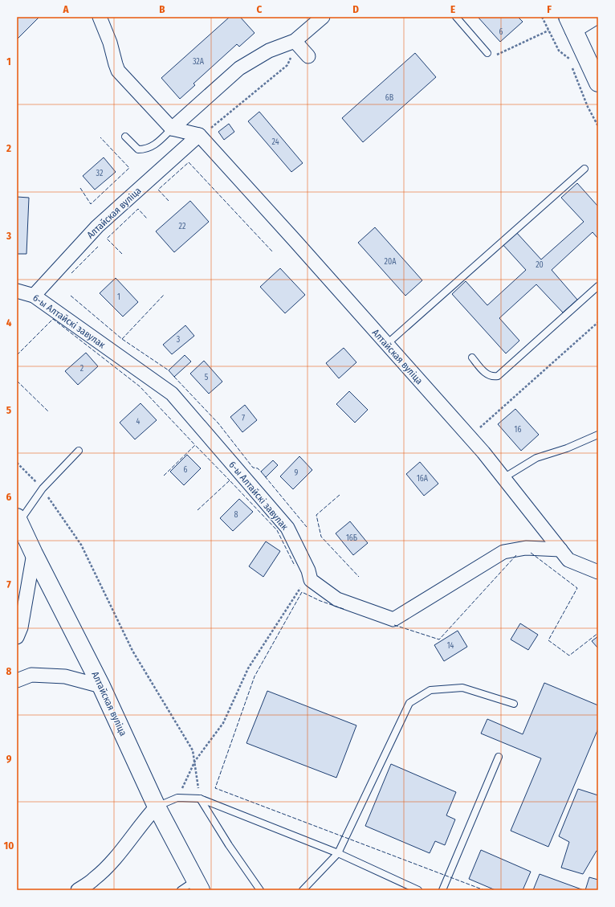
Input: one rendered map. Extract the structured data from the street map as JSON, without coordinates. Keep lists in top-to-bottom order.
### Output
{
  "streets": {
    "main road": ["Алтайская вуліца"],
    "street": ["6-ы Алтайскі завулак"]
  },
  "crossings": [
    ["Алтайская вуліца", "6-ы Алтайскі завулак"]
  ],
  "house_numbers": [
    "6",
    "32А",
    "6В",
    "24",
    "32",
    "22",
    "20А",
    "20",
    "1",
    "3",
    "2",
    "5",
    "7",
    "4",
    "16",
    "6",
    "9",
    "16А",
    "8",
    "16Б",
    "14"
  ],
  "grid": {
    "columns": [
      "A",
      "B",
      "C",
      "D",
      "E",
      "F"
    ],
    "rows": [
      "1",
      "2",
      "3",
      "4",
      "5",
      "6",
      "7",
      "8",
      "9",
      "10"
    ]
  }
}
